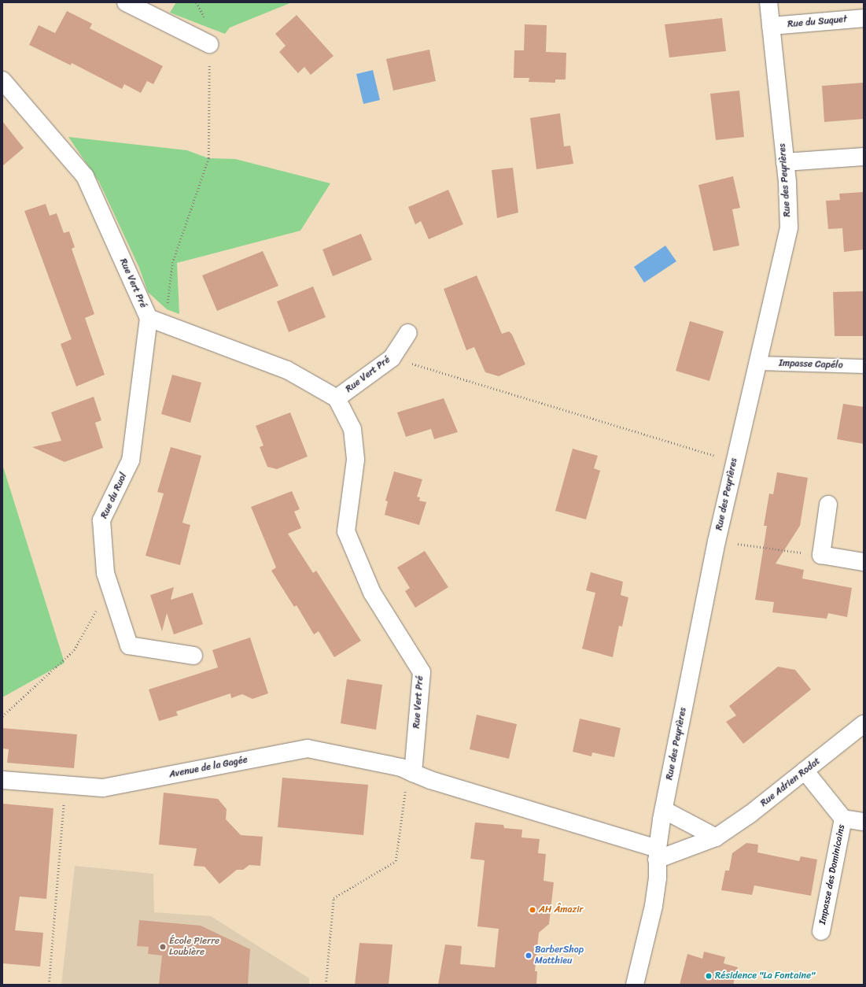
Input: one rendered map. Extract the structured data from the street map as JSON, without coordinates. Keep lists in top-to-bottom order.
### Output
{
  "streets": {
    "street": [
      "Rue du Suquet",
      "Rue des Peyrières",
      "Rue Vert Pré",
      "Rue du Ruol",
      "Avenue de la Gagée",
      "Rue Adrien Rodat",
      "Impasse des Dominicains"
    ],
    "lane": ["Impasse Capélo"]
  },
  "crossings": [
    ["Rue du Suquet", "Rue des Peyrières"],
    ["Rue des Peyrières", "Impasse Capélo"],
    ["Rue des Peyrières", "Rue Adrien Rodat"],
    ["Rue Vert Pré", "Rue du Ruol"],
    ["Rue Vert Pré", "Avenue de la Gagée"]
  ],
  "places": [
    "AH Âmazir",
    "École Pierre Loubière",
    "BarberShop Matthieu",
    "Résidence \"La Fontaine\""
  ]
}
